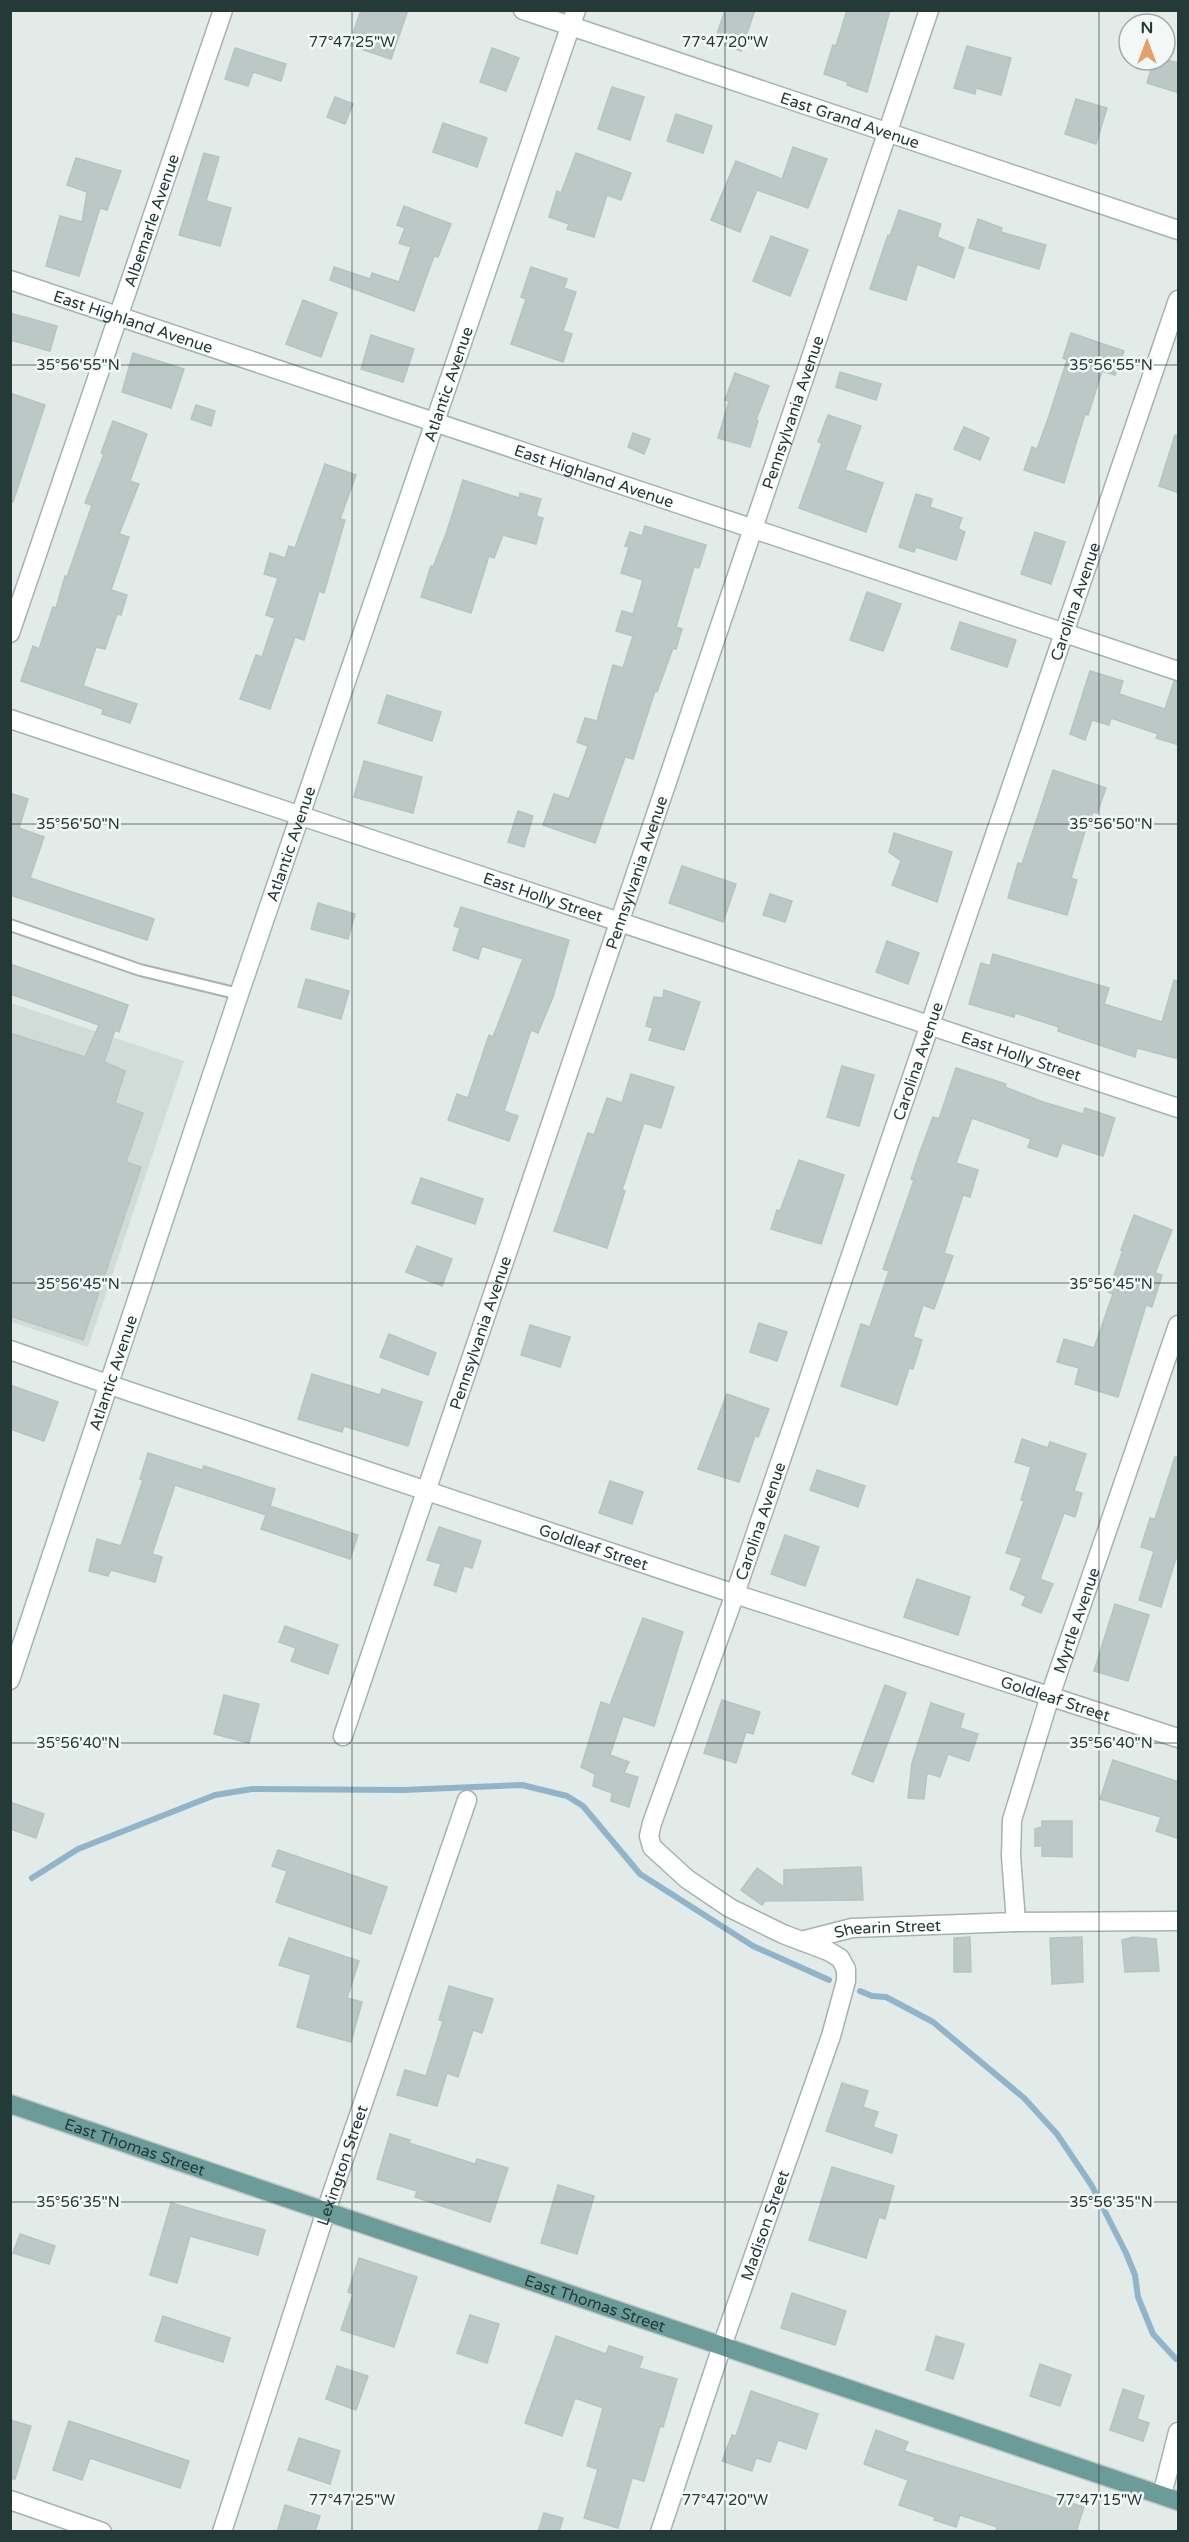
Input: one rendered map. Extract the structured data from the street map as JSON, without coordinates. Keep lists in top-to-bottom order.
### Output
{
  "streets": {
    "main road": ["East Thomas Street"],
    "street": [
      "East Grand Avenue",
      "Albemarle Avenue",
      "East Highland Avenue",
      "Atlantic Avenue",
      "Pennsylvania Avenue",
      "Carolina Avenue",
      "East Holly Street",
      "Goldleaf Street",
      "Myrtle Avenue",
      "Shearin Street",
      "Lexington Street",
      "Madison Street"
    ]
  },
  "crossings": [
    ["East Grand Avenue", "Atlantic Avenue"],
    ["East Grand Avenue", "Pennsylvania Avenue"],
    ["Albemarle Avenue", "East Highland Avenue"],
    ["East Highland Avenue", "Atlantic Avenue"],
    ["East Highland Avenue", "Pennsylvania Avenue"],
    ["East Highland Avenue", "Carolina Avenue"],
    ["Atlantic Avenue", "East Holly Street"],
    ["Atlantic Avenue", "Goldleaf Street"],
    ["Pennsylvania Avenue", "East Holly Street"],
    ["Pennsylvania Avenue", "Goldleaf Street"],
    ["Carolina Avenue", "East Holly Street"],
    ["Carolina Avenue", "Goldleaf Street"],
    ["Carolina Avenue", "Shearin Street"],
    ["Carolina Avenue", "Madison Street"],
    ["Goldleaf Street", "Myrtle Avenue"],
    ["Myrtle Avenue", "Shearin Street"],
    ["Shearin Street", "Madison Street"],
    ["East Thomas Street", "Lexington Street"],
    ["East Thomas Street", "Madison Street"]
  ],
  "north": "top",
  "coordinates": [
    "77°47'25\"W",
    "77°47'20\"W",
    "35°56'55\"N",
    "35°56'50\"N",
    "35°56'45\"N",
    "35°56'40\"N",
    "35°56'35\"N",
    "77°47'15\"W"
  ]
}
